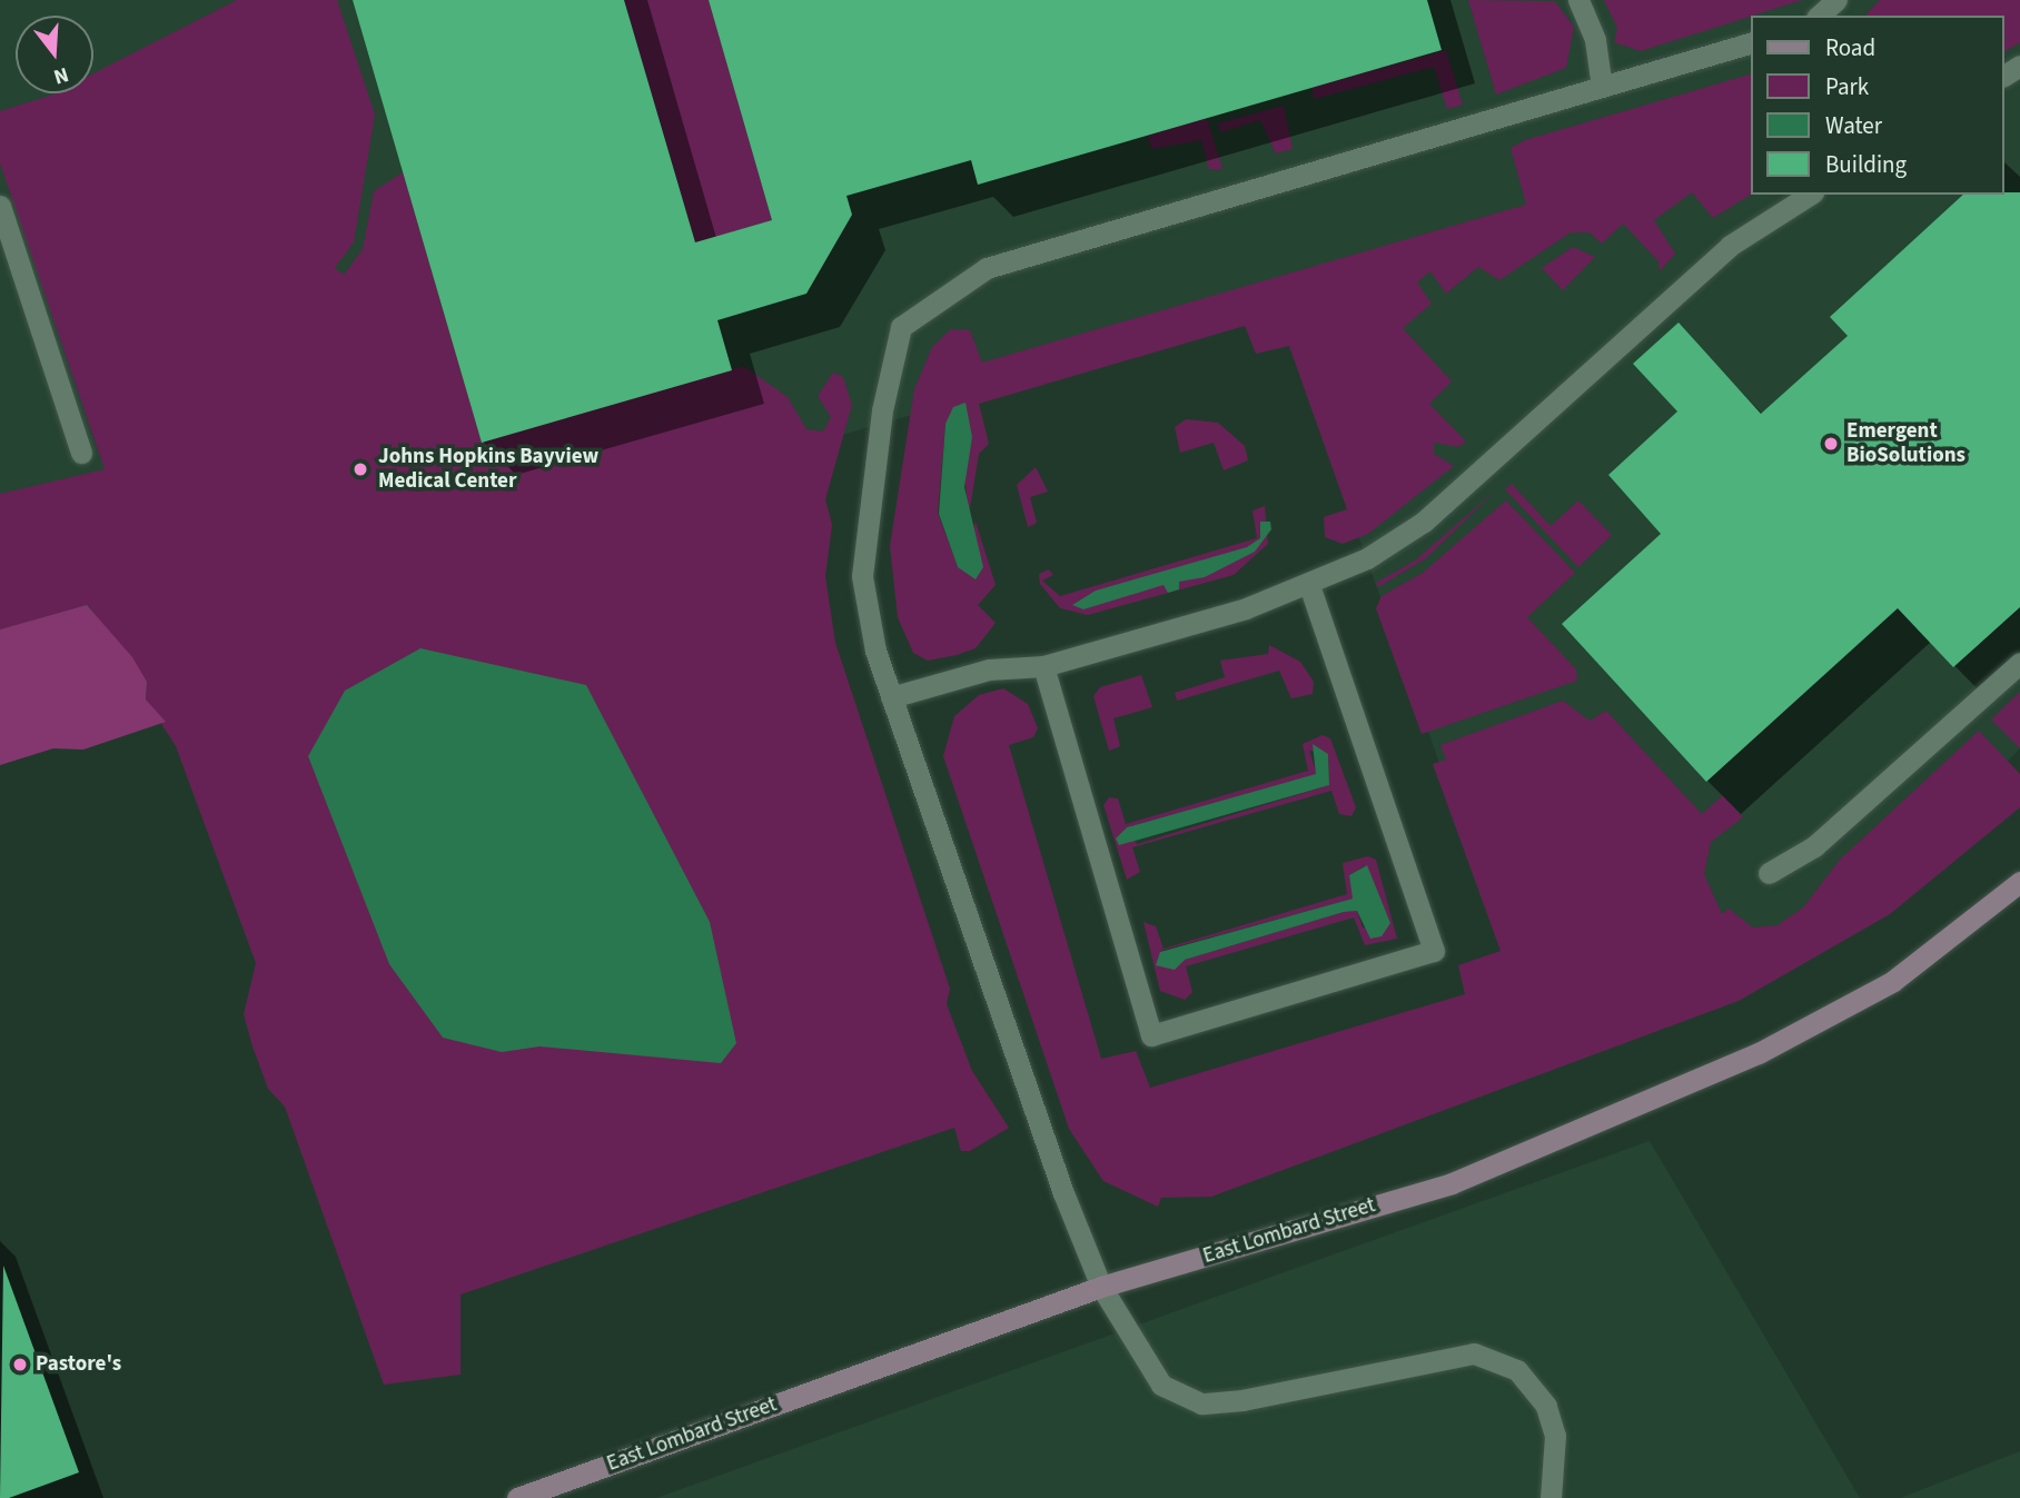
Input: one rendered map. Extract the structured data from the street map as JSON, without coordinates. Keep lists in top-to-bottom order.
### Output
{
  "streets": {
    "main road": ["East Lombard Street"]
  },
  "places": ["Emergent BioSolutions", "Johns Hopkins Bayview Medical Center", "Pastore's"],
  "legend": [
    "Road",
    "Park",
    "Water",
    "Building"
  ],
  "north": "bottom"
}
